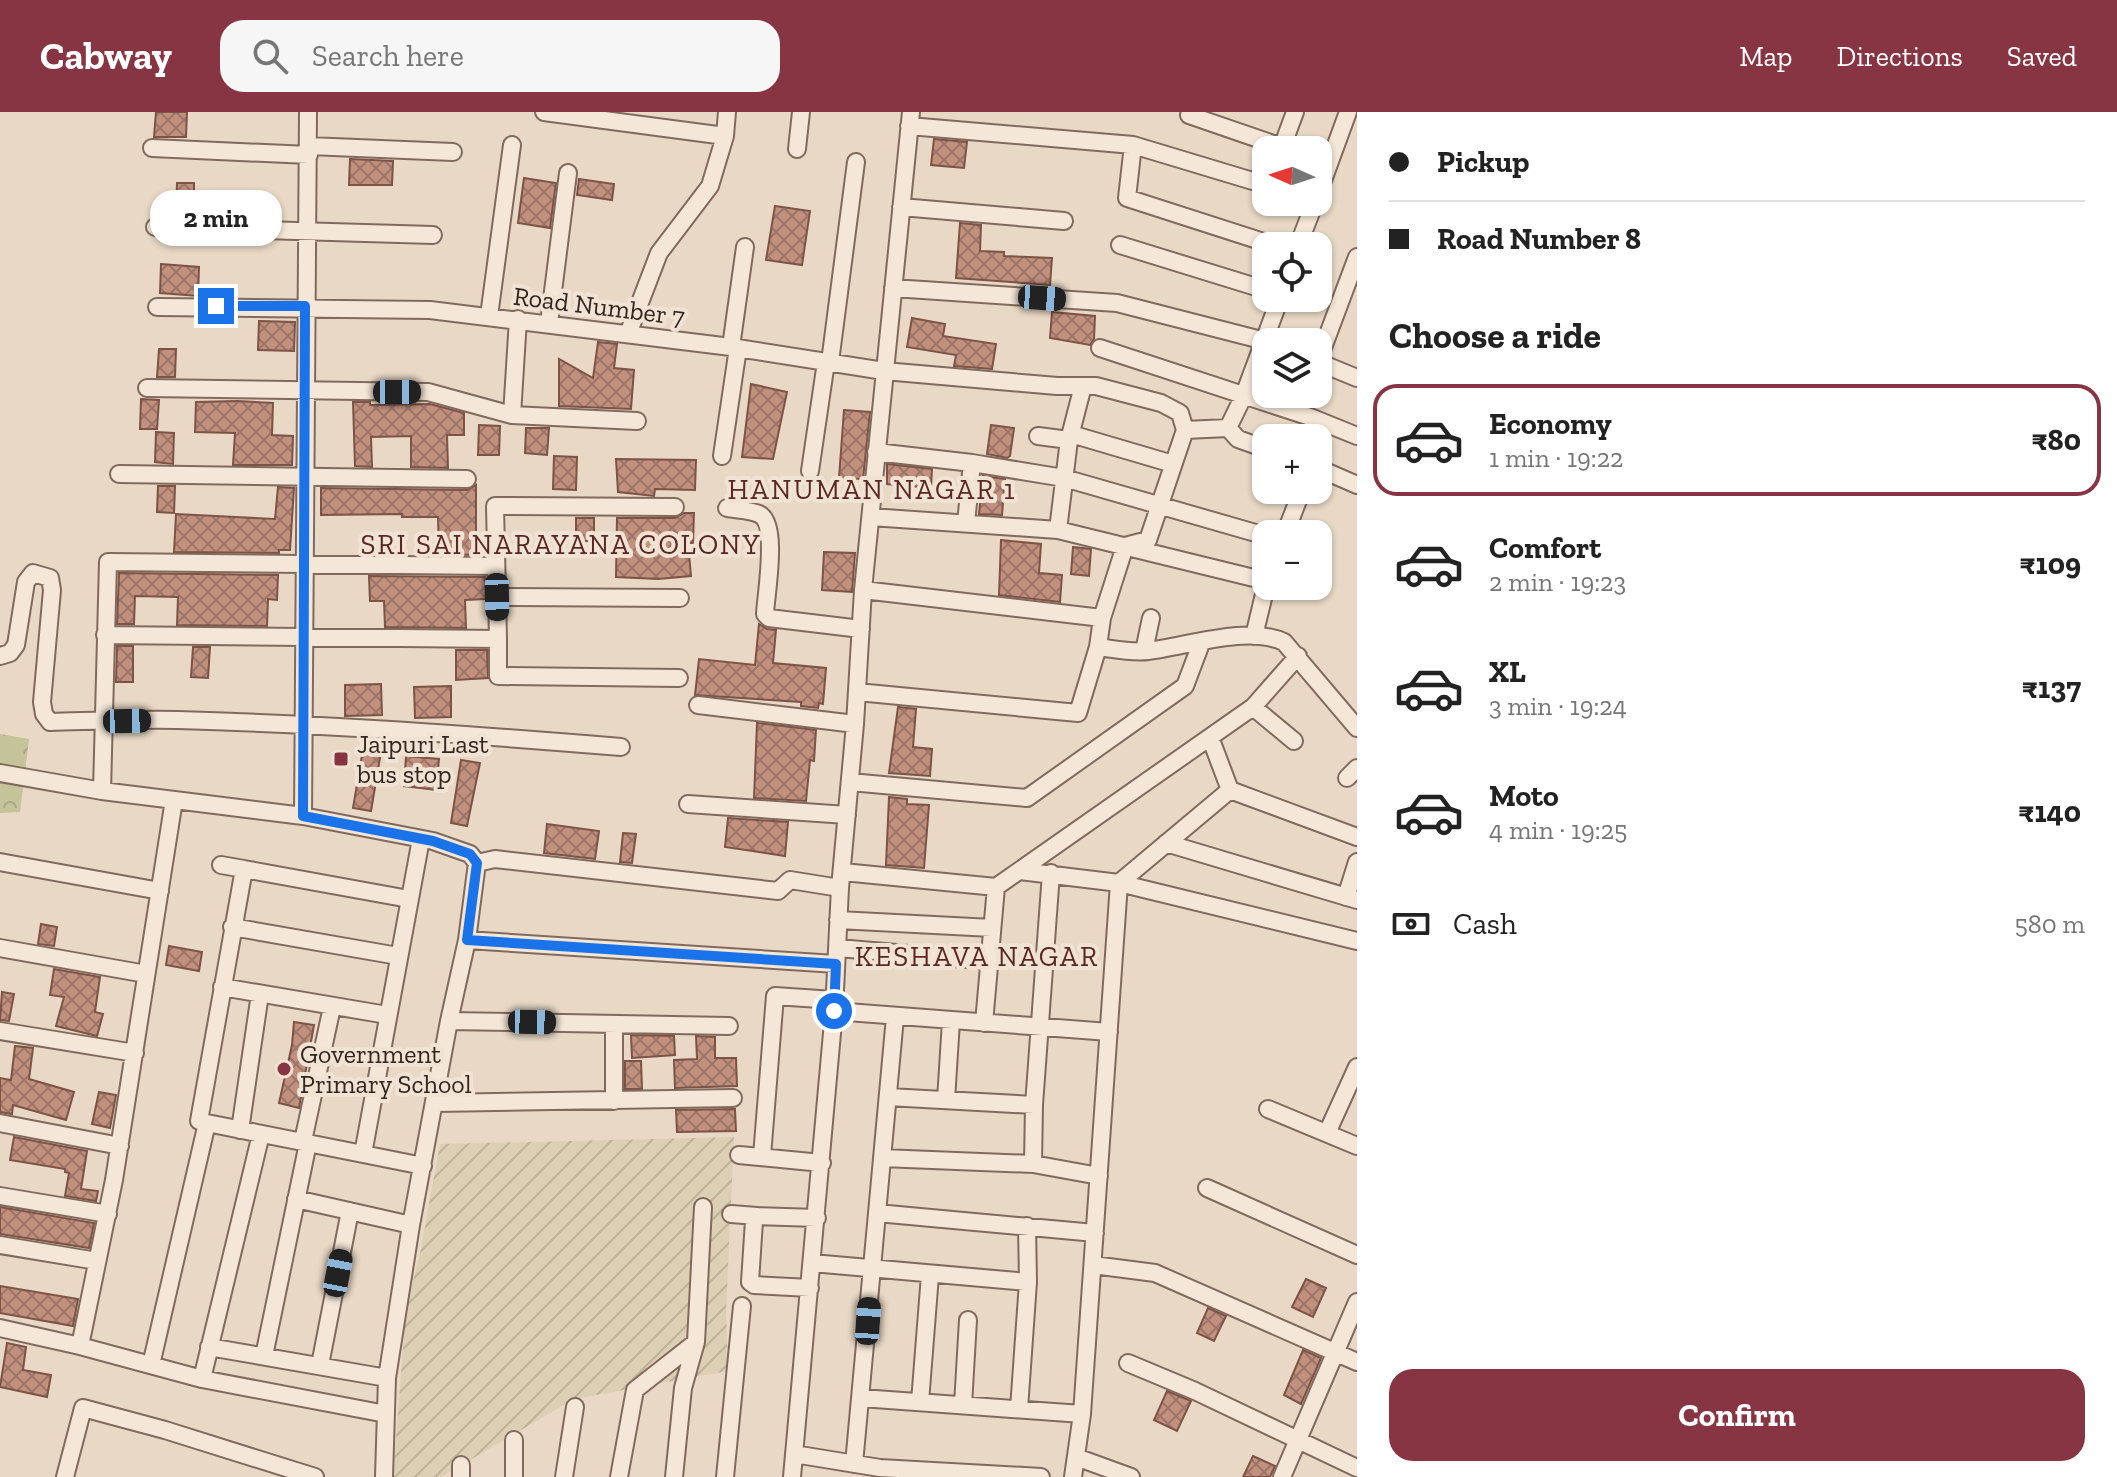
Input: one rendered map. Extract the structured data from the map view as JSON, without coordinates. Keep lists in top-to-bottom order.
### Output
{
  "streets": {
    "street": ["Road Number 7"]
  },
  "districts": ["HANUMAN NAGAR 1", "SRI SAI NARAYANA COLONY", "KESHAVA NAGAR"],
  "places": {
    "transit": ["Jaipuri Last bus stop"],
    "other": ["Government Primary School"]
  },
  "north": "left",
  "page": {
    "header": "Cabway",
    "search": "Search here",
    "nav": ["Map", "Directions", "Saved"],
    "banner": ["Pickup", "Road Number 8"],
    "map_buttons": ["+", "−"],
    "bubble": "2 min",
    "heading": "Choose a ride",
    "list": [
      {
        "name": "Economy",
        "note": "1 min · 19:22",
        "value": "₹80"
      },
      {
        "name": "Comfort",
        "note": "2 min · 19:23",
        "value": "₹109"
      },
      {
        "name": "XL",
        "note": "3 min · 19:24",
        "value": "₹137"
      },
      {
        "name": "Moto",
        "note": "4 min · 19:25",
        "value": "₹140"
      }
    ],
    "pay": ["Cash", "580 m"],
    "buttons": "Confirm"
  }
}
